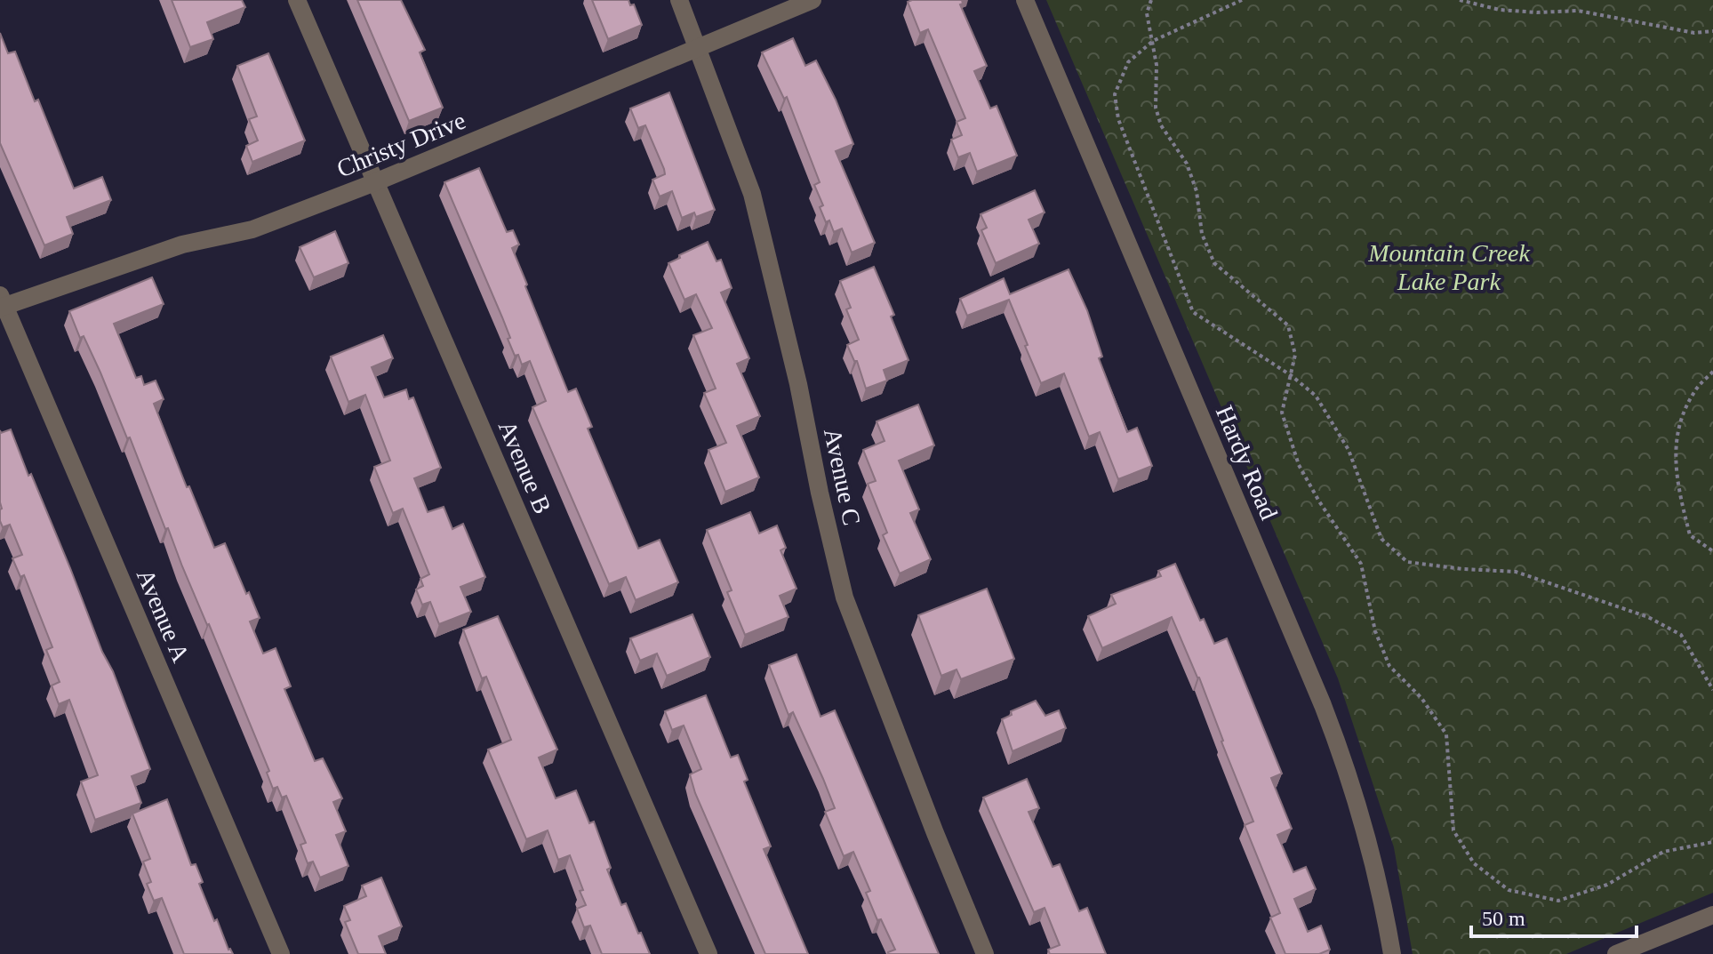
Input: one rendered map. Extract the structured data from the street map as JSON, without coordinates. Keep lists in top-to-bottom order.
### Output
{
  "streets": {
    "street": [
      "Christy Drive",
      "Hardy Road",
      "Avenue B",
      "Avenue C",
      "Avenue A"
    ]
  },
  "crossings": [
    ["Christy Drive", "Avenue B"],
    ["Christy Drive", "Avenue C"],
    ["Christy Drive", "Avenue A"]
  ],
  "parks": ["Mountain Creek Lake Park"],
  "scale_bar": "50 m"
}
